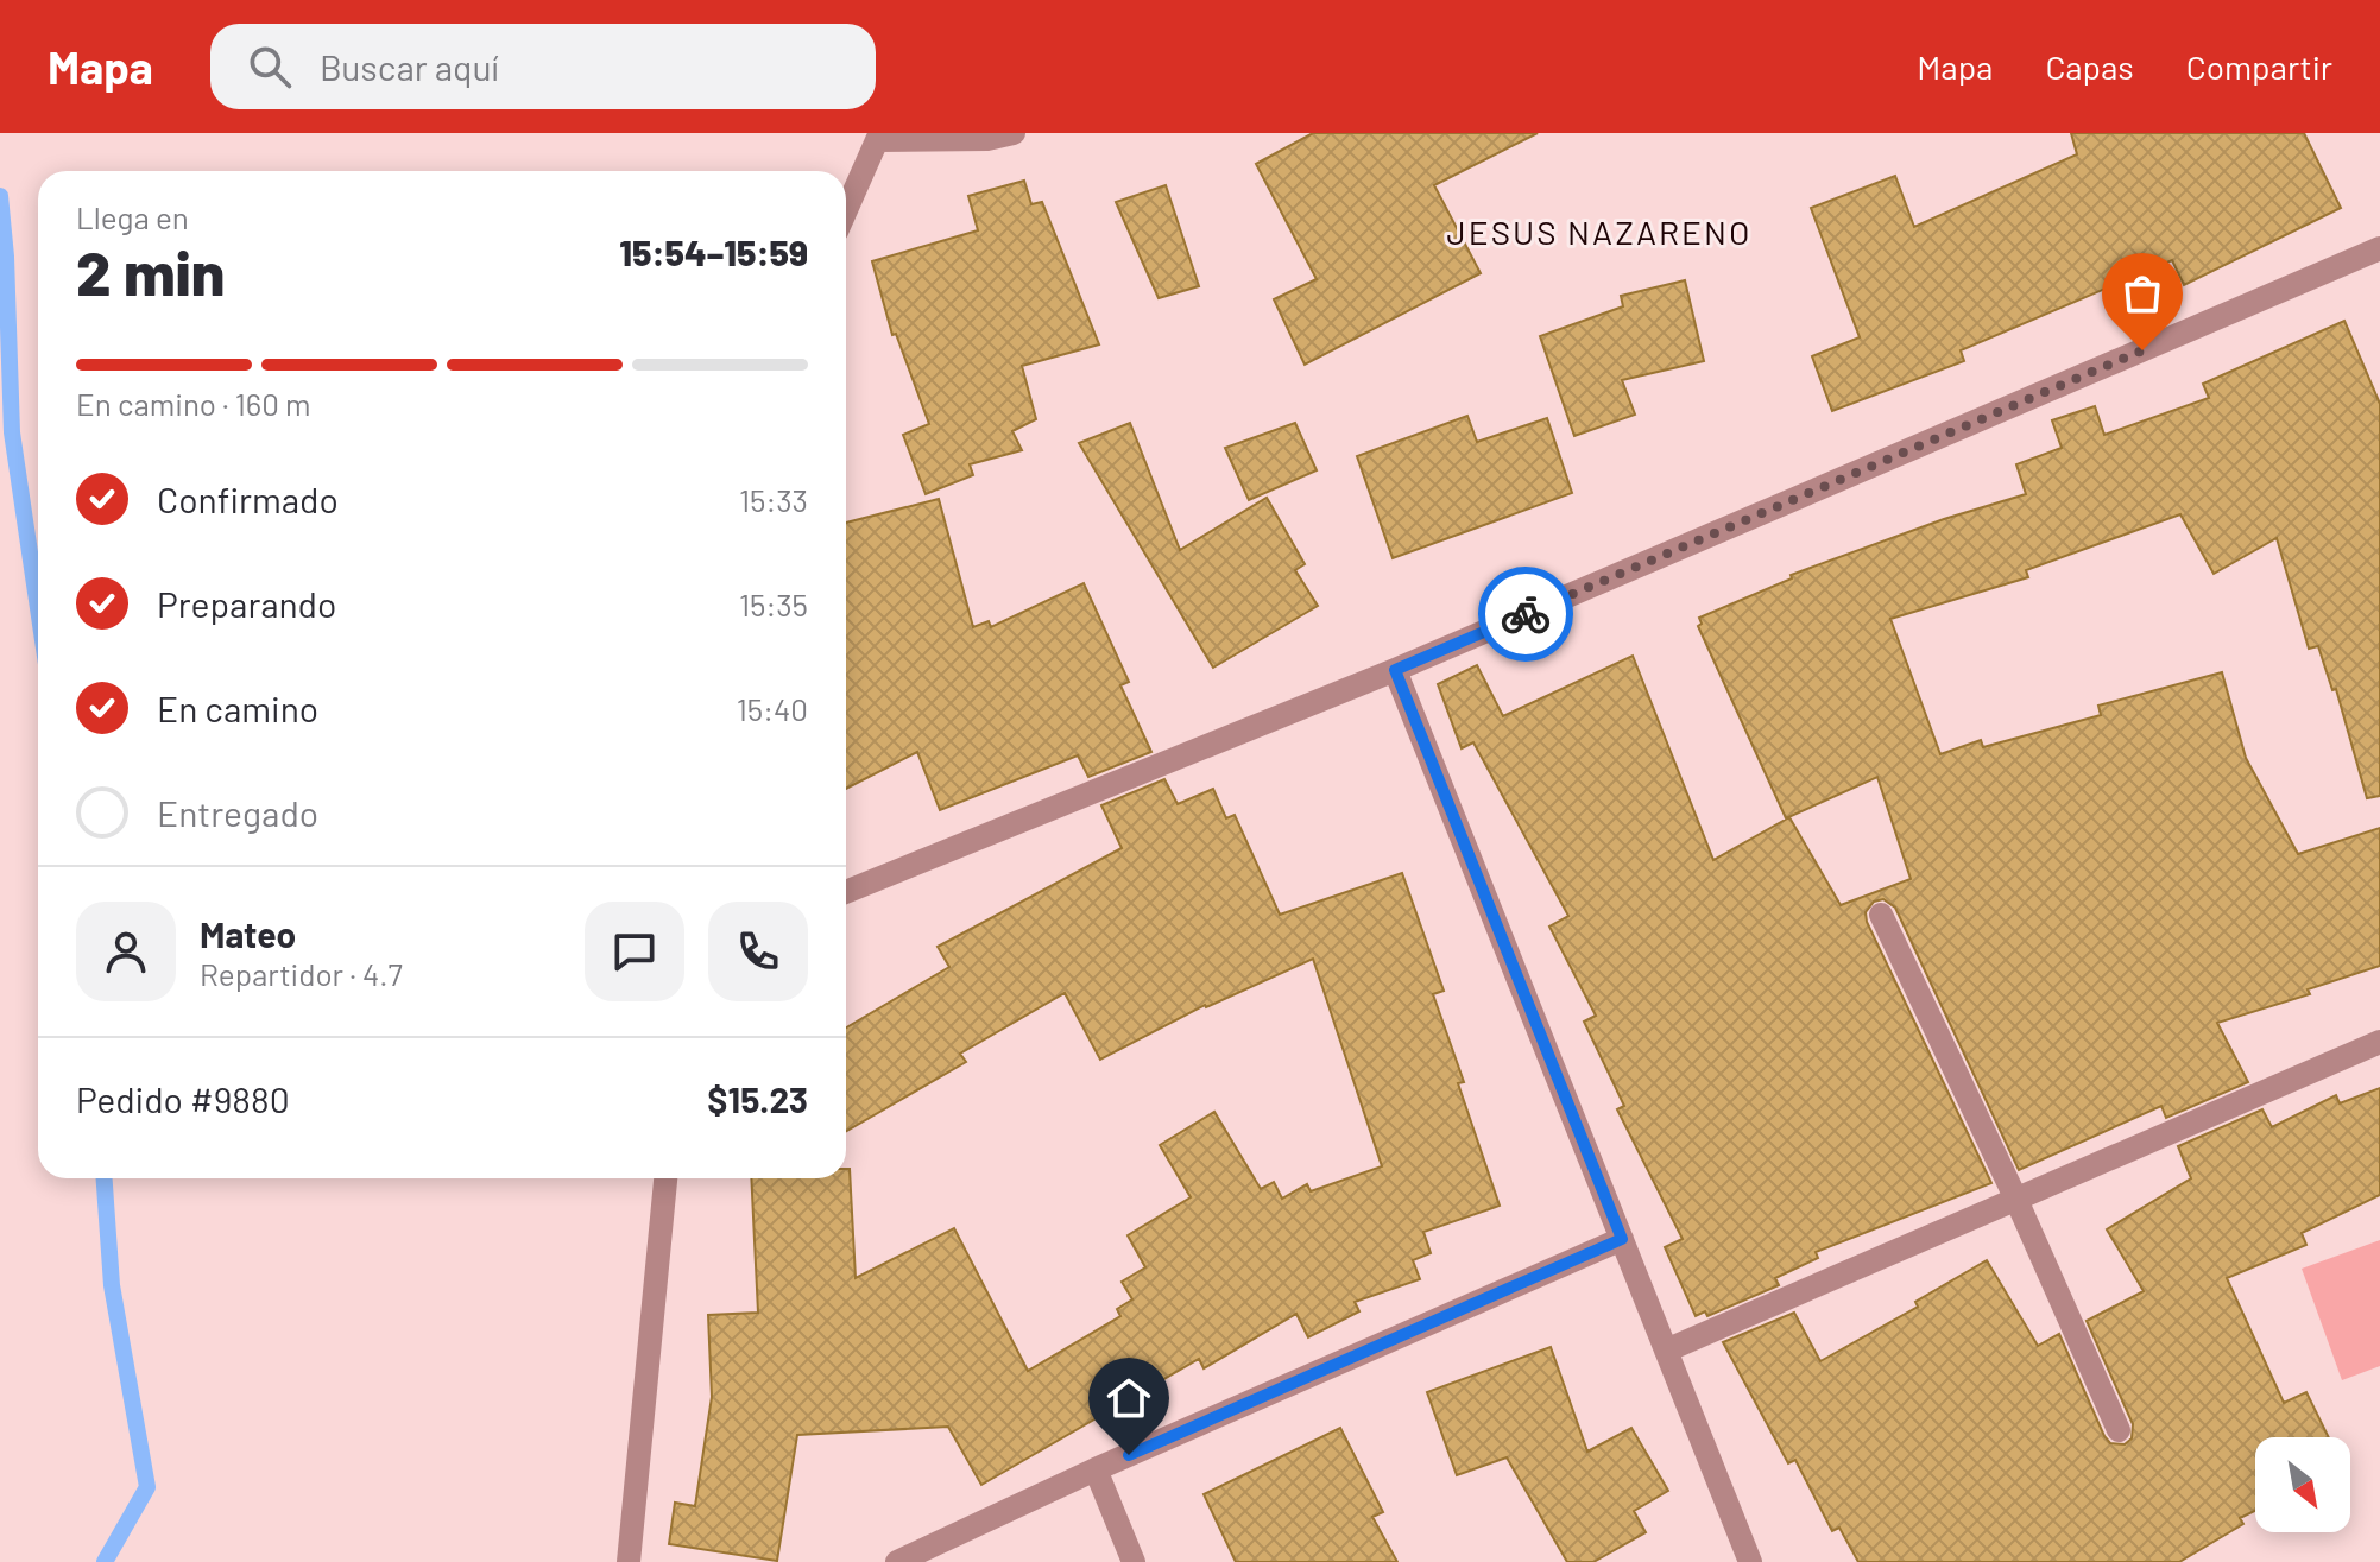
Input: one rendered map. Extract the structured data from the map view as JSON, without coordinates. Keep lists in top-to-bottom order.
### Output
{
  "districts": ["JESUS NAZARENO"],
  "north": "bottom right",
  "page": {
    "header": "Mapa",
    "search": "Buscar aquí",
    "nav": ["Mapa", "Capas", "Compartir"],
    "heading": ["2 min", "Llega en", "15:54–15:59"],
    "panel": [
      "Mateo",
      "Repartidor · 4.7",
      "Pedido #9880",
      "$15.23"
    ],
    "bar": "En camino · 160 m",
    "list": [
      ["Confirmado", "15:33"],
      ["Preparando", "15:35"],
      ["En camino", "15:40"],
      "Entregado"
    ]
  }
}
